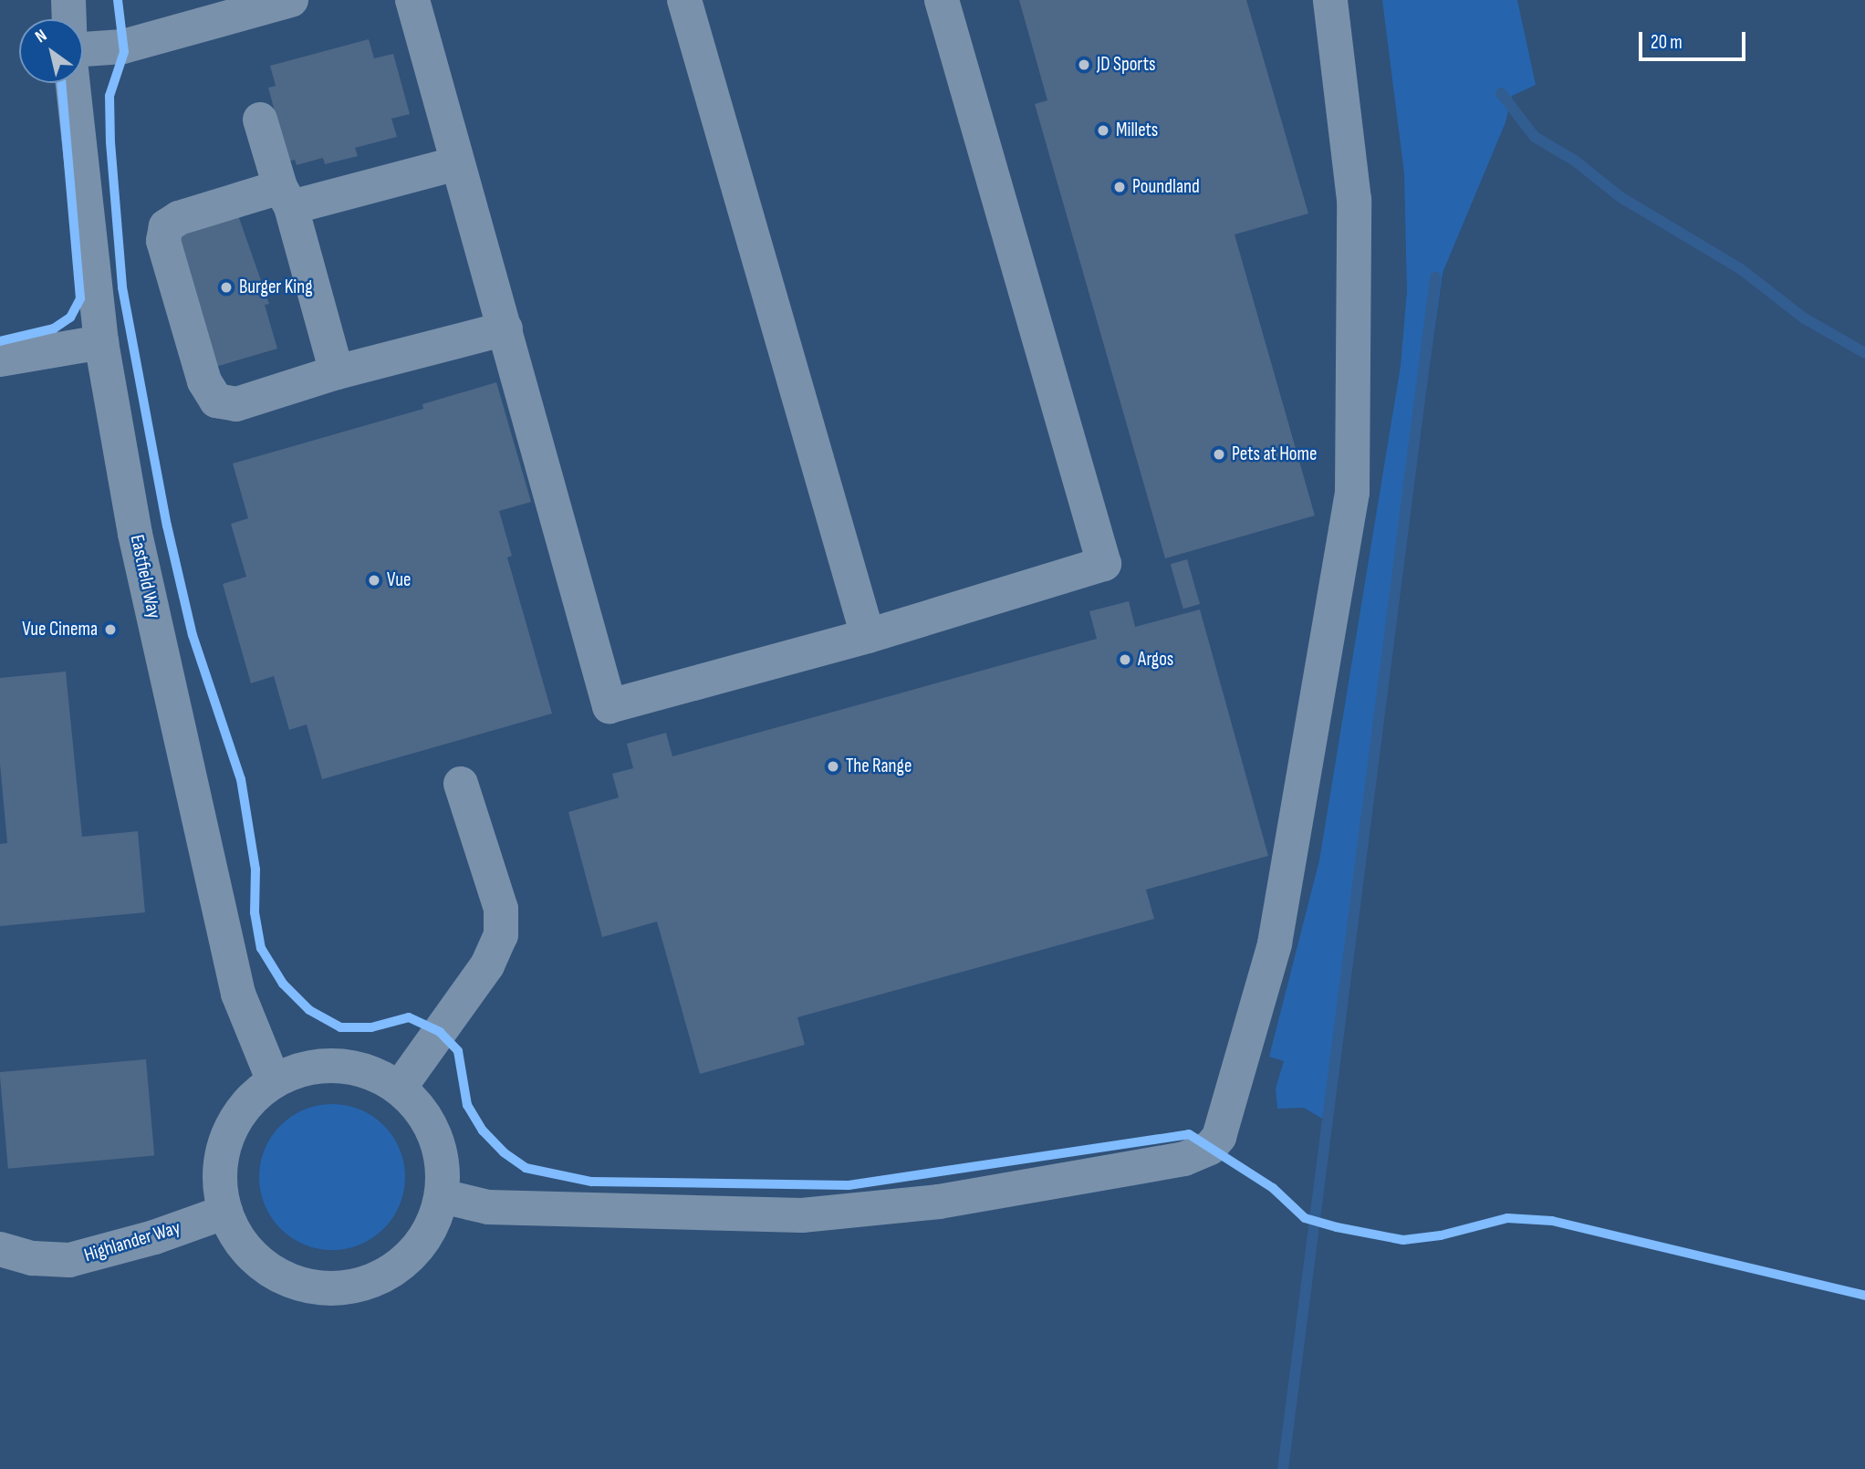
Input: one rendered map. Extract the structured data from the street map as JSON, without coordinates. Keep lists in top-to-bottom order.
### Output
{
  "streets": {
    "street": ["Eastfield Way", "Highlander Way"]
  },
  "crossings": [
    ["Eastfield Way", "Highlander Way"]
  ],
  "places": [
    "JD Sports",
    "Millets",
    "Poundland",
    "Burger King",
    "Pets at Home",
    "Vue",
    "Vue Cinema",
    "Argos",
    "The Range"
  ],
  "scale_bar": "20 m",
  "north": "top left"
}
